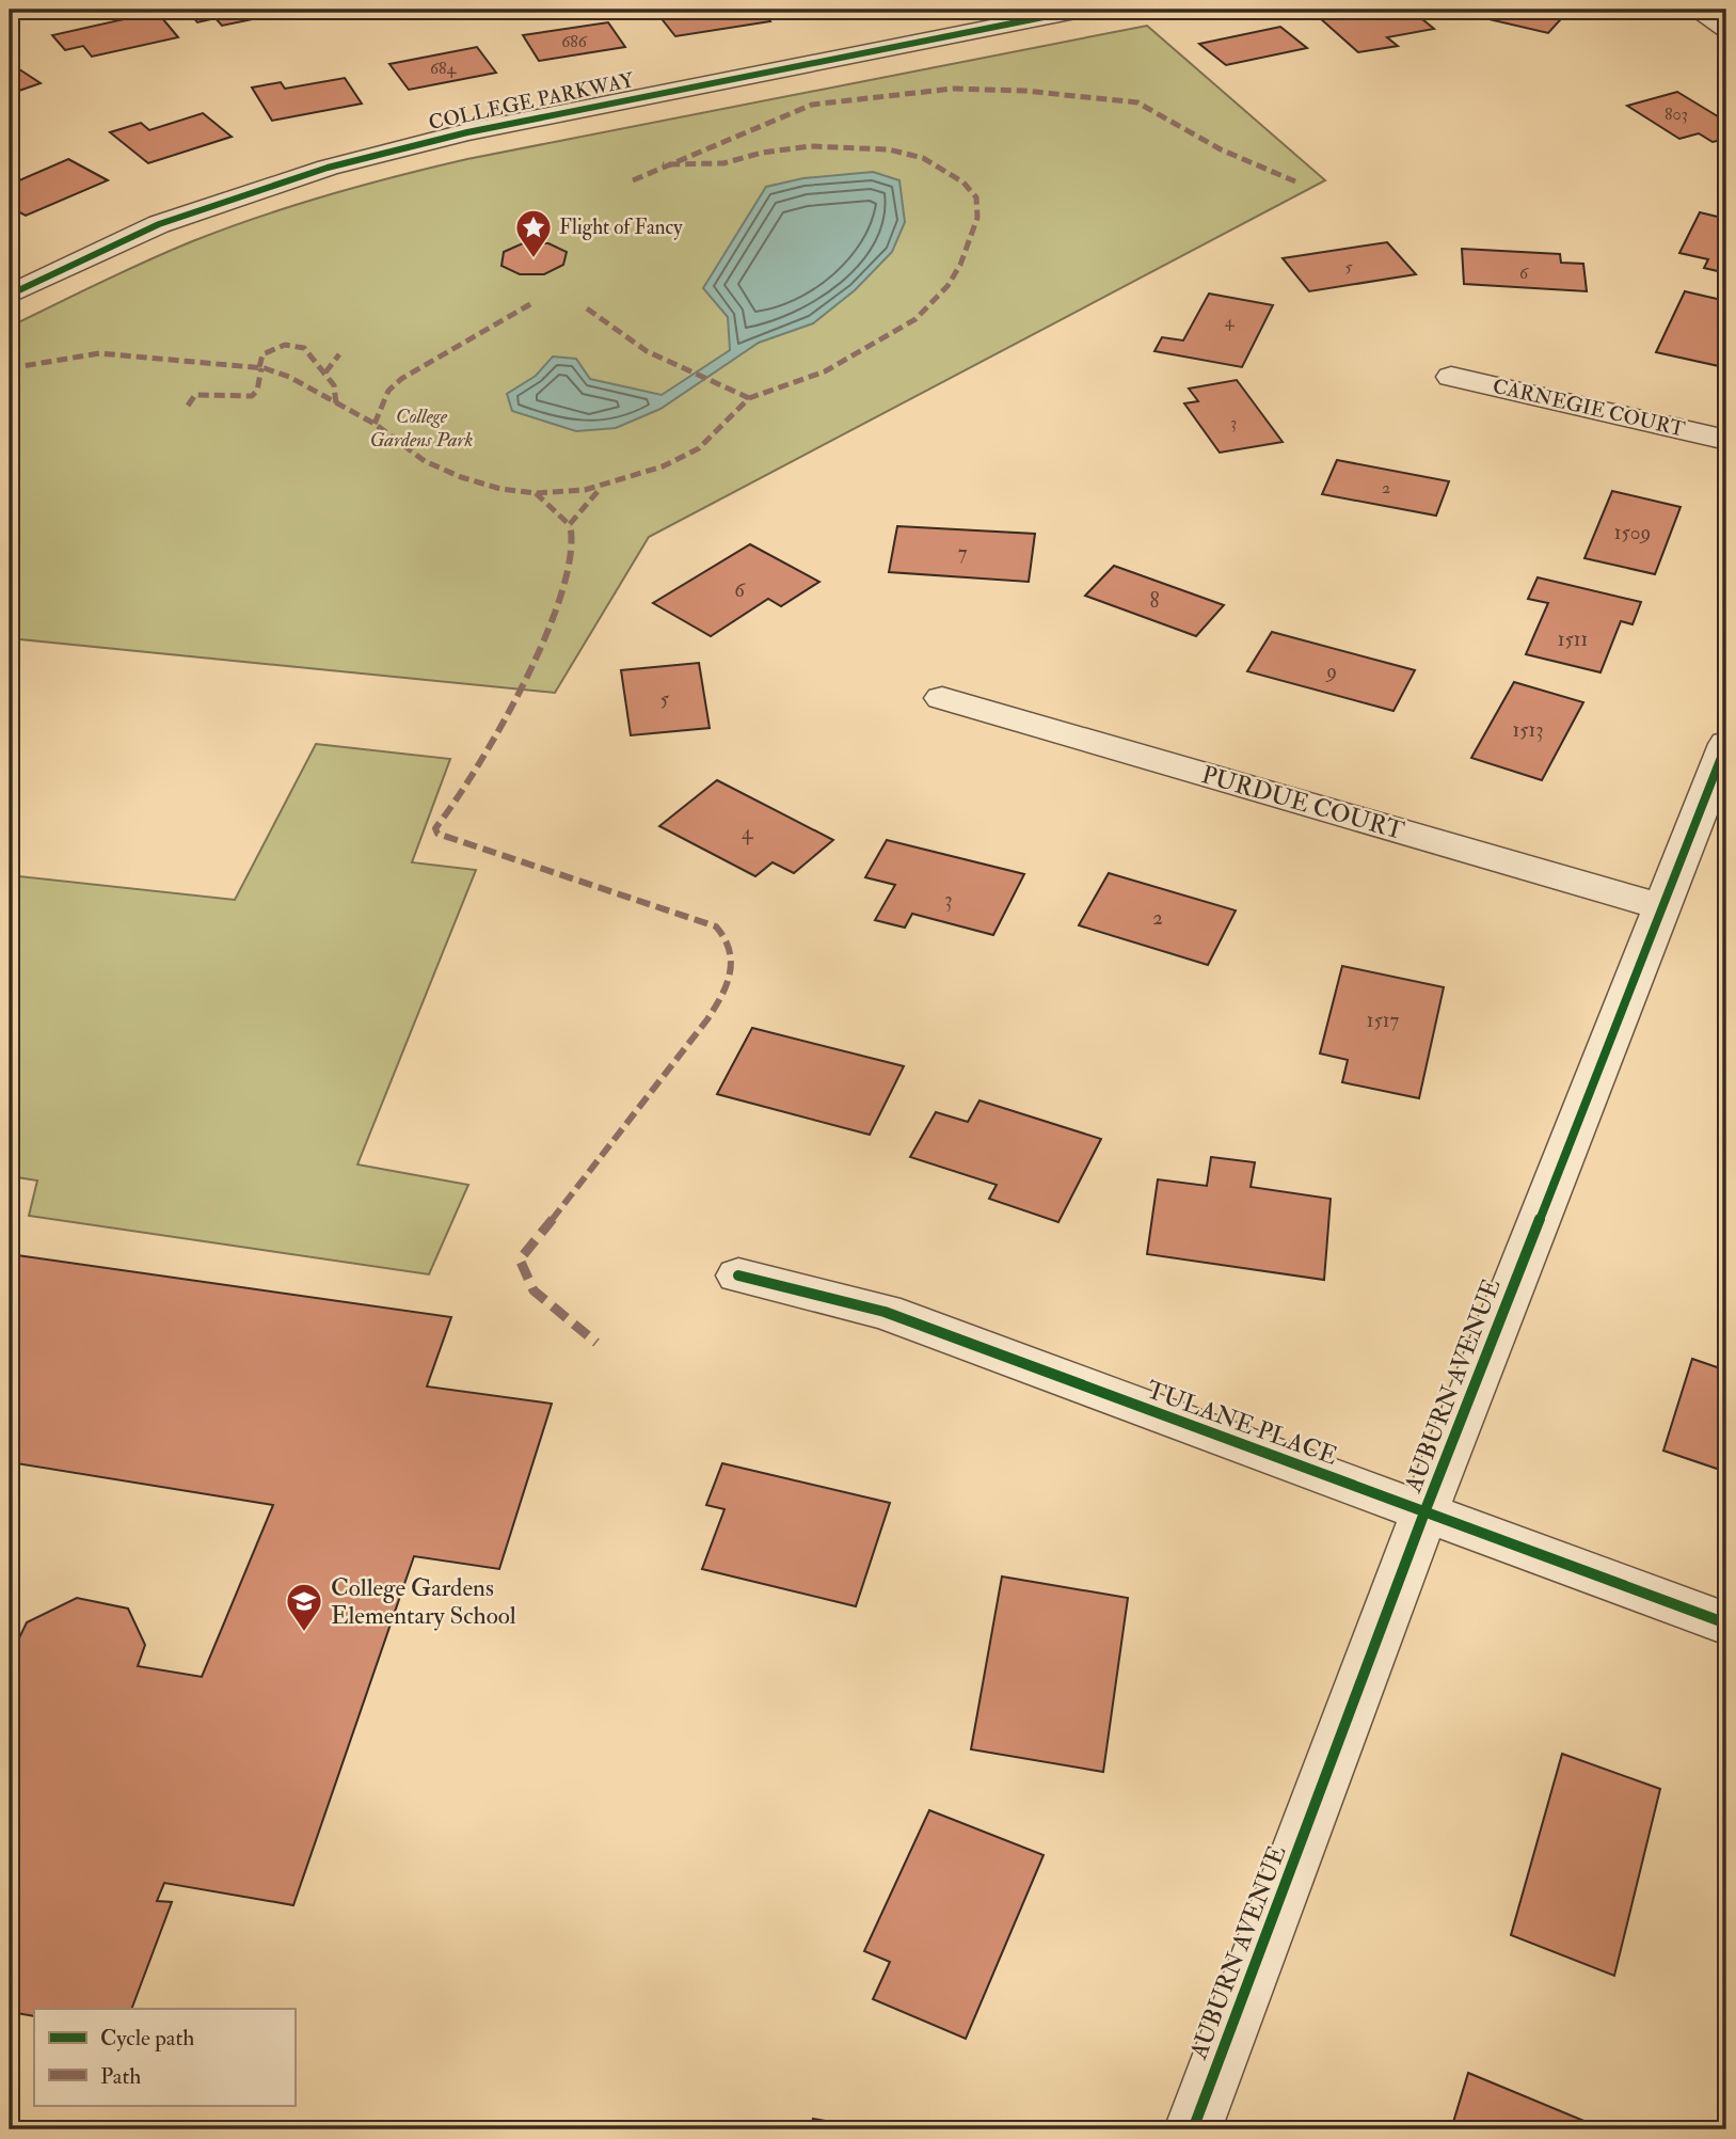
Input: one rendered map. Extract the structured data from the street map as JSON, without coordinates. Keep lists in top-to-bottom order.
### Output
{
  "streets": {
    "street": [
      "COLLEGE PARKWAY",
      "CARNEGIE COURT",
      "PURDUE COURT",
      "AUBURN AVENUE",
      "TULANE PLACE"
    ]
  },
  "crossings": [
    ["PURDUE COURT", "AUBURN AVENUE"],
    ["AUBURN AVENUE", "TULANE PLACE"]
  ],
  "parks": ["College Gardens Park"],
  "places": {
    "place": ["Flight of Fancy"],
    "school or university": ["College Gardens Elementary School"]
  },
  "house_numbers": [
    "686",
    "684",
    "803",
    "5",
    "6",
    "4",
    "3",
    "2",
    "1509",
    "7",
    "6",
    "8",
    "1511",
    "9",
    "5",
    "1513",
    "4",
    "3",
    "2",
    "1517"
  ],
  "legend": ["Cycle path", "Path"]
}
